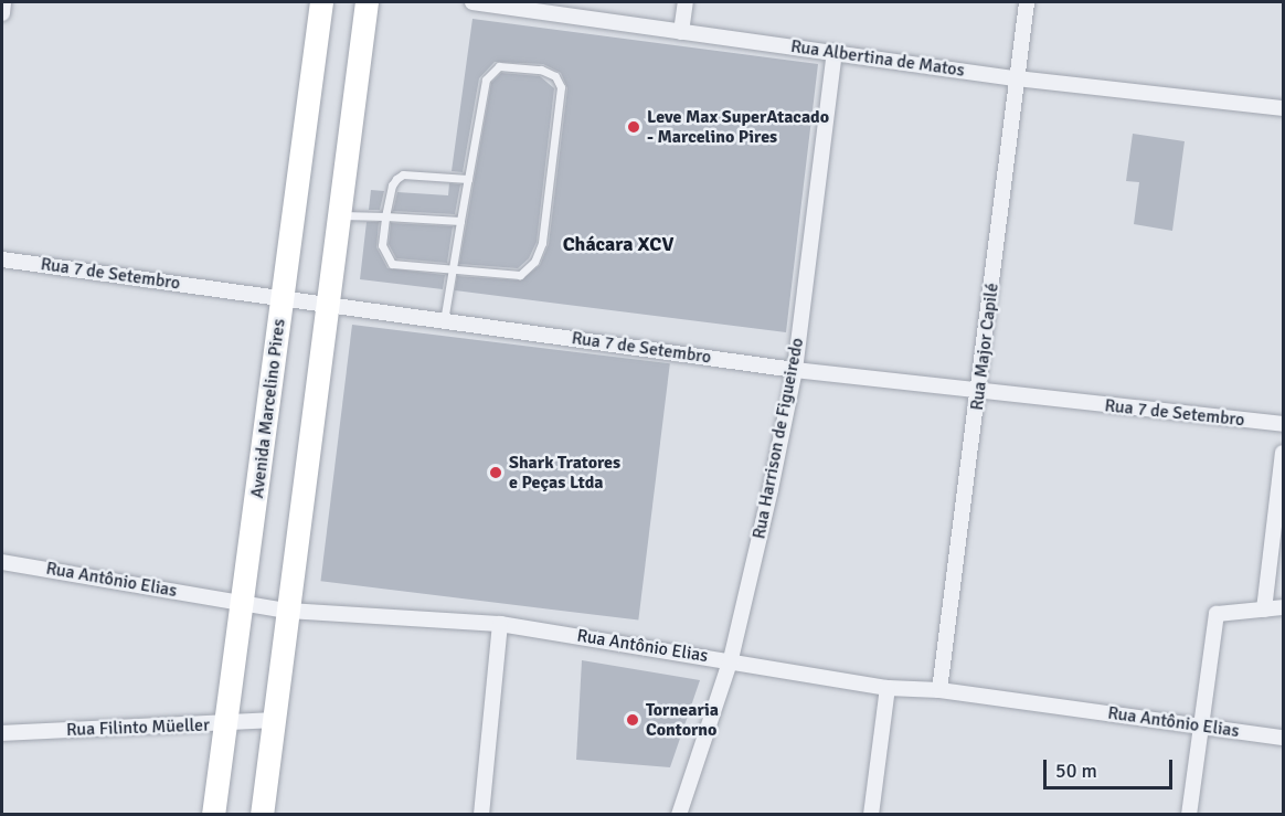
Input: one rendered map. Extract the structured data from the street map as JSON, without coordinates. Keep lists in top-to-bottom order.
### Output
{
  "streets": {
    "main road": ["Avenida Marcelino Pires"],
    "street": [
      "Rua Albertina de Matos",
      "Rua 7 de Setembro",
      "Rua Major Capilé",
      "Rua Harrison de Figueiredo",
      "Rua Antônio Elias",
      "Rua Filinto Müeller"
    ]
  },
  "crossings": [
    ["Rua Albertina de Matos", "Rua Major Capilé"],
    ["Rua Albertina de Matos", "Rua Harrison de Figueiredo"],
    ["Rua 7 de Setembro", "Rua Major Capilé"],
    ["Rua 7 de Setembro", "Avenida Marcelino Pires"],
    ["Rua 7 de Setembro", "Rua Harrison de Figueiredo"],
    ["Rua Major Capilé", "Rua Antônio Elias"],
    ["Avenida Marcelino Pires", "Rua Antônio Elias"],
    ["Avenida Marcelino Pires", "Rua Filinto Müeller"],
    ["Rua Harrison de Figueiredo", "Rua Antônio Elias"]
  ],
  "districts": ["Chácara XCV"],
  "places": ["Leve Max SuperAtacado - Marcelino Pires", "Shark Tratores e Peças Ltda", "Tornearia Contorno"],
  "scale_bar": "50 m"
}
